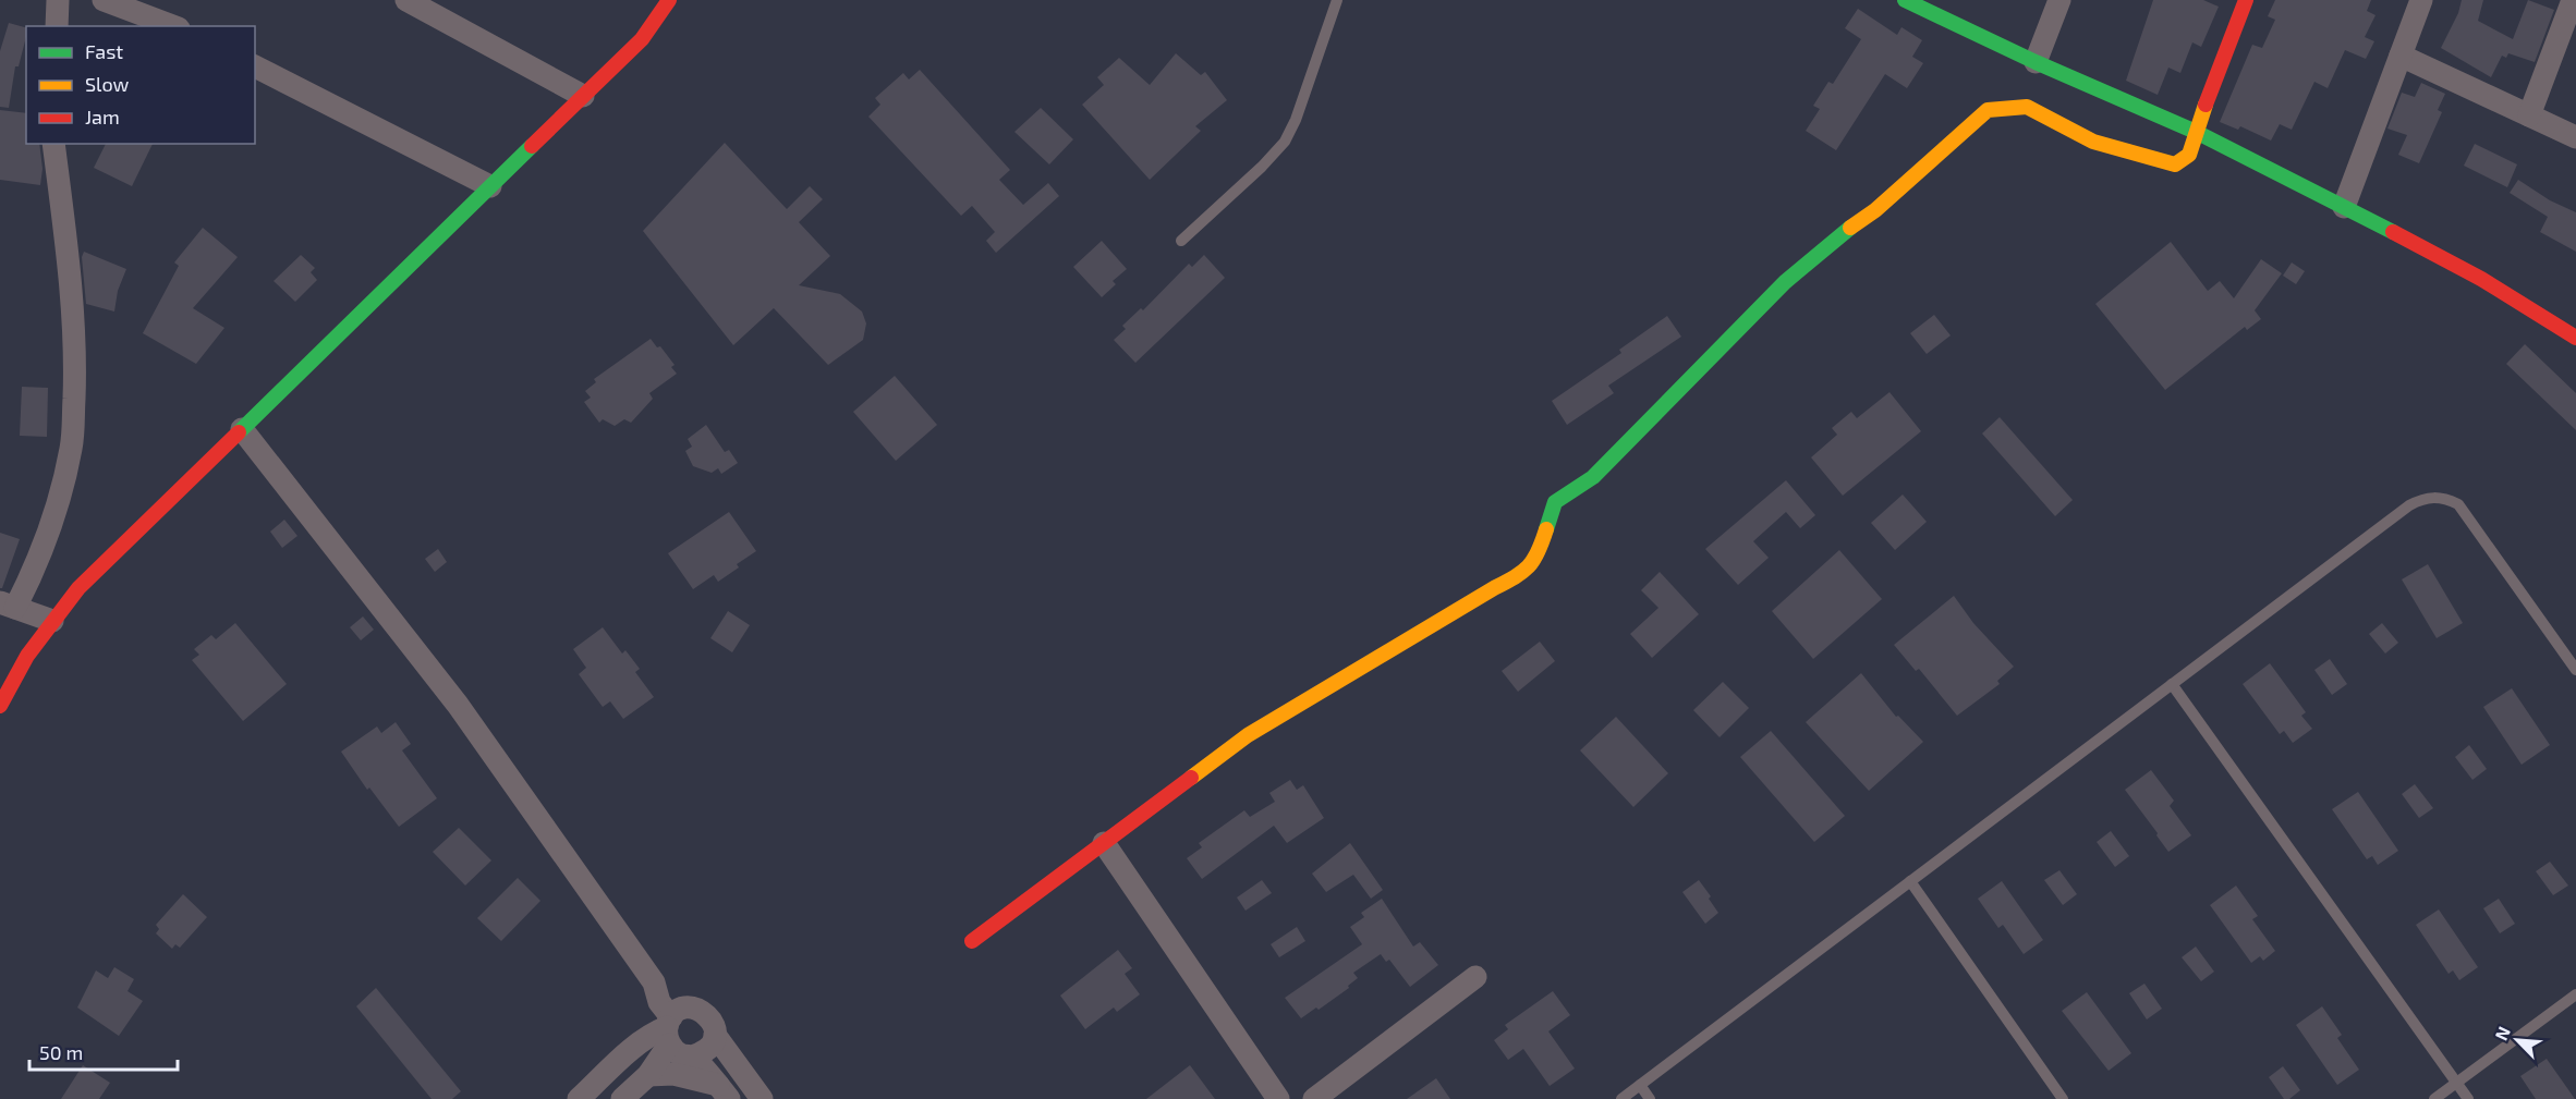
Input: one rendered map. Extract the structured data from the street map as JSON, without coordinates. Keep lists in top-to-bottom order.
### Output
{
  "legend": ["Fast", "Slow", "Jam"],
  "scale_bar": "50 m",
  "north": "top left"
}
